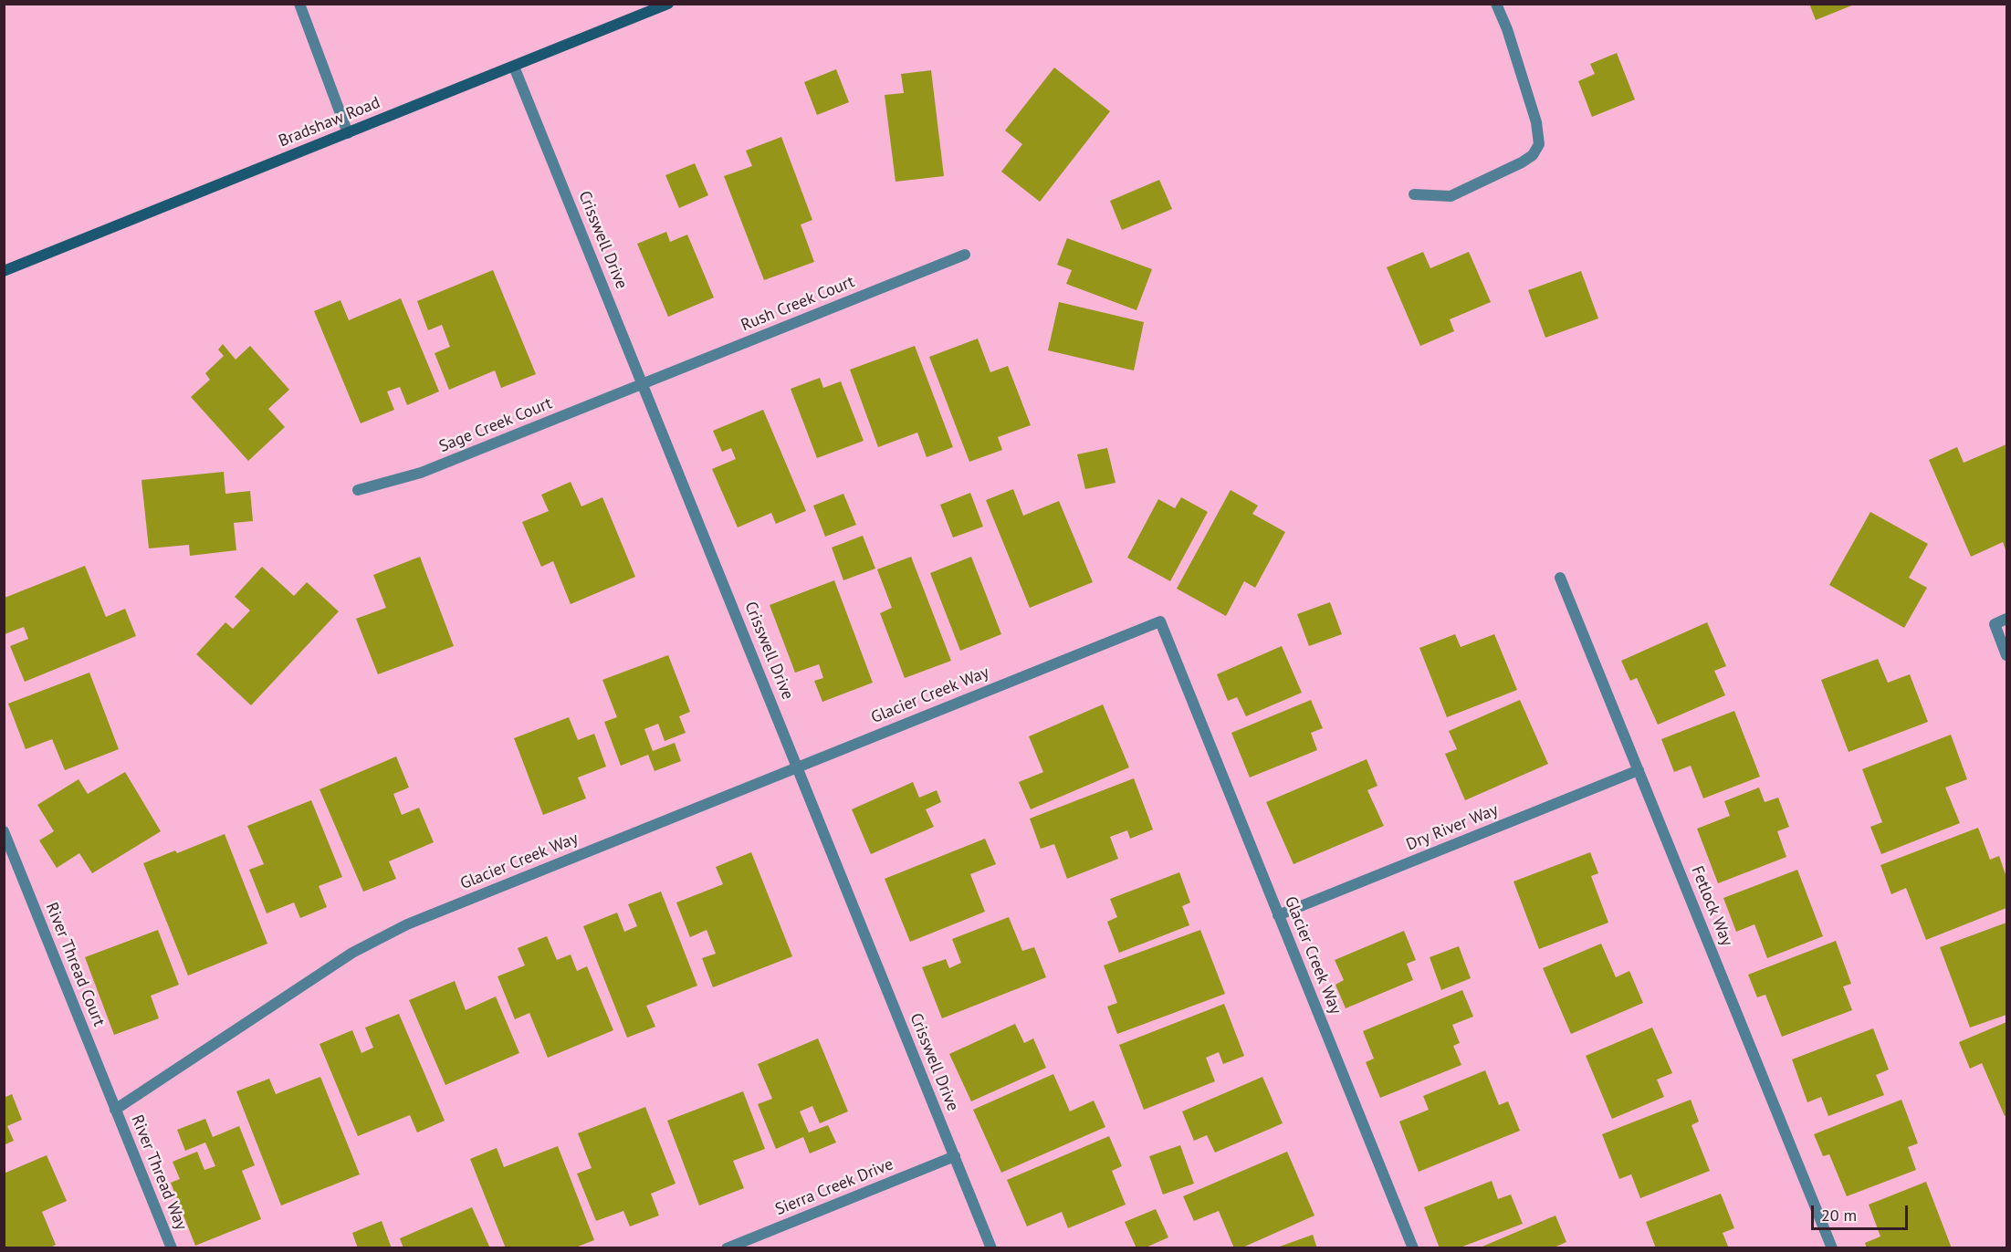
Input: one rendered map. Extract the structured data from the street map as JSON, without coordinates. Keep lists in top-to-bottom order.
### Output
{
  "streets": {
    "main road": ["Bradshaw Road"],
    "street": [
      "Crisswell Drive",
      "Rush Creek Court",
      "Sage Creek Court",
      "Glacier Creek Way",
      "Dry River Way",
      "Fetlock Way",
      "River Thread Court",
      "River Thread Way",
      "Sierra Creek Drive"
    ]
  },
  "crossings": [
    ["Bradshaw Road", "Crisswell Drive"],
    ["Crisswell Drive", "Rush Creek Court"],
    ["Crisswell Drive", "Sage Creek Court"],
    ["Crisswell Drive", "Glacier Creek Way"],
    ["Crisswell Drive", "Sierra Creek Drive"],
    ["Rush Creek Court", "Sage Creek Court"],
    ["Glacier Creek Way", "Dry River Way"],
    ["Glacier Creek Way", "River Thread Court"],
    ["Glacier Creek Way", "River Thread Way"],
    ["Dry River Way", "Fetlock Way"],
    ["River Thread Court", "River Thread Way"]
  ],
  "scale_bar": "20 m"
}
